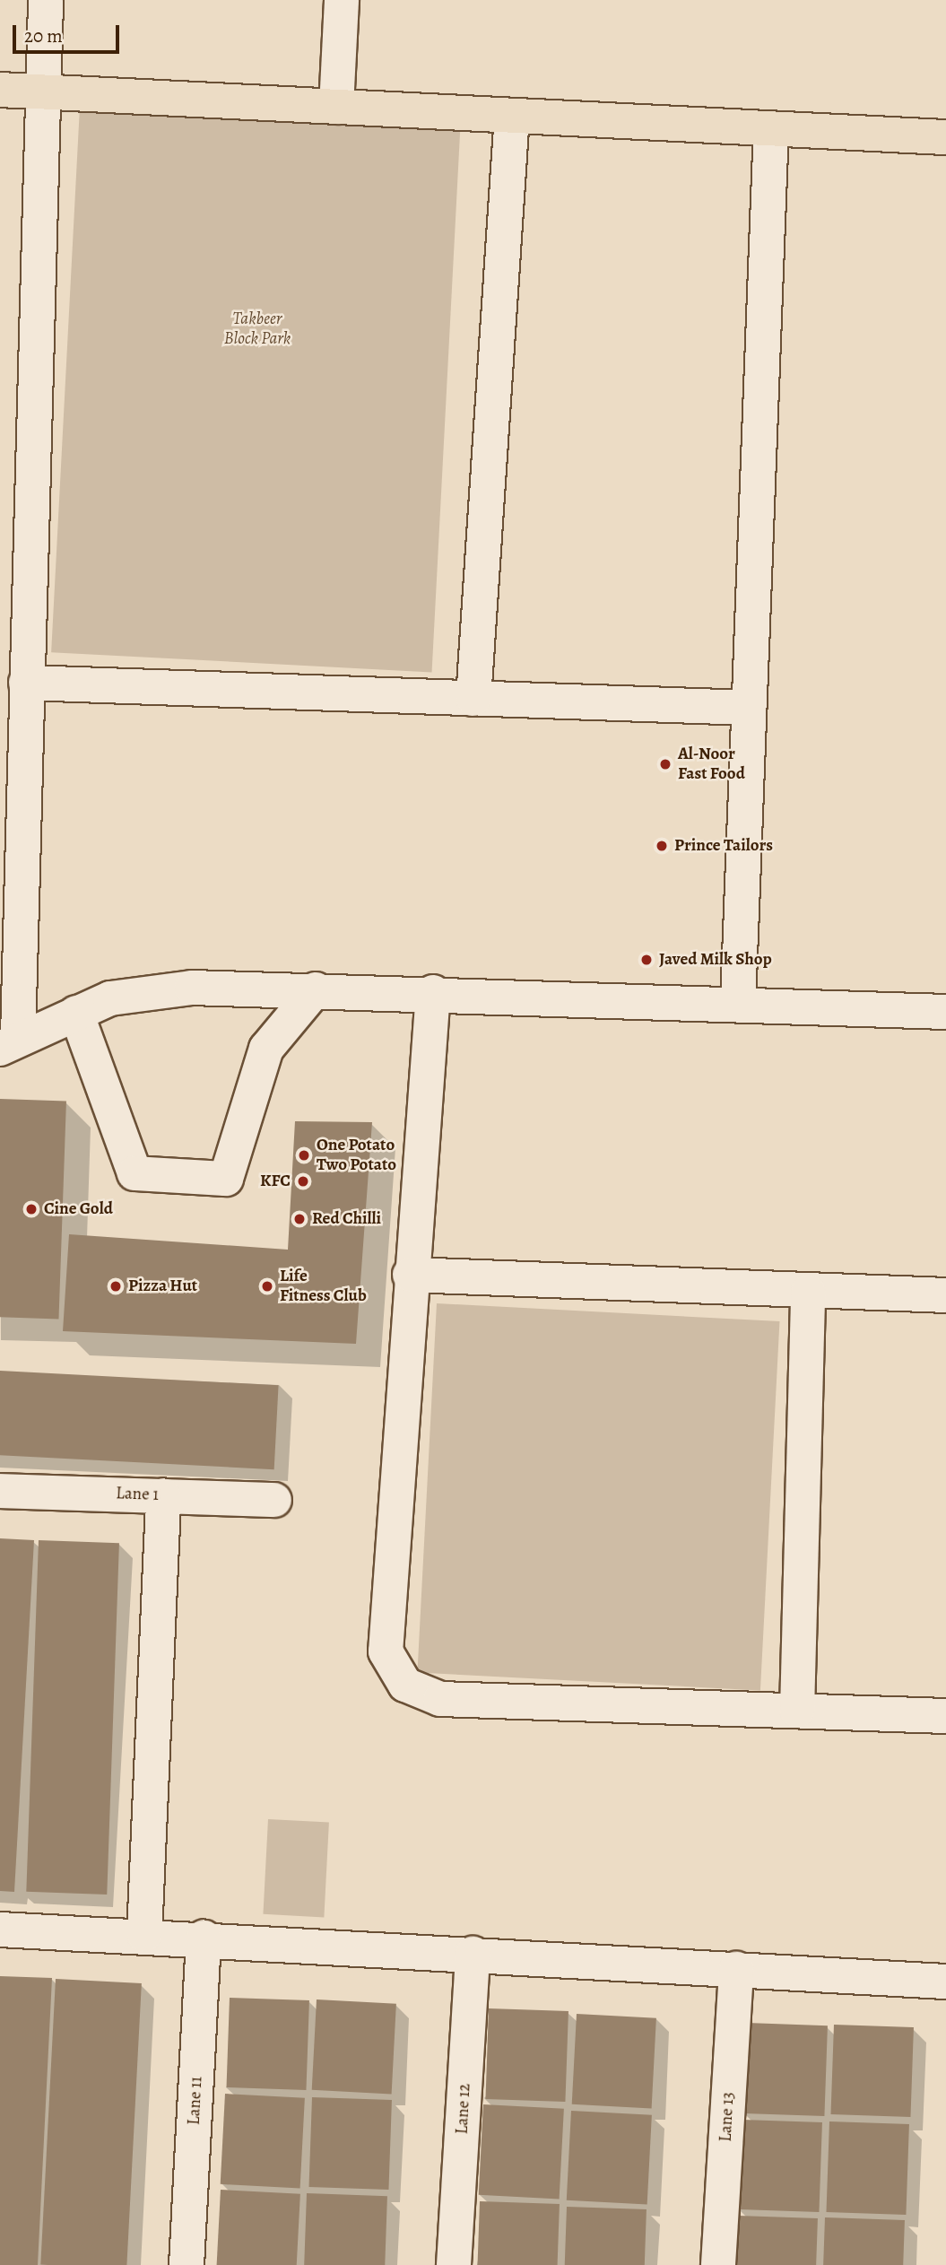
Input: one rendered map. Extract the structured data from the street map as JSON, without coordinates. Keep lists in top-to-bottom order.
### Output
{
  "streets": {
    "street": [
      "Lane 1",
      "Lane 11",
      "Lane 12",
      "Lane 13"
    ]
  },
  "parks": ["Takbeer Block Park"],
  "places": [
    "Al-Noor Fast Food",
    "Prince Tailors",
    "Javed Milk Shop",
    "One Potato Two Potato",
    "KFC",
    "Cine Gold",
    "Red Chilli",
    "Pizza Hut",
    "Life Fitness Club"
  ],
  "scale_bar": "20 m"
}
